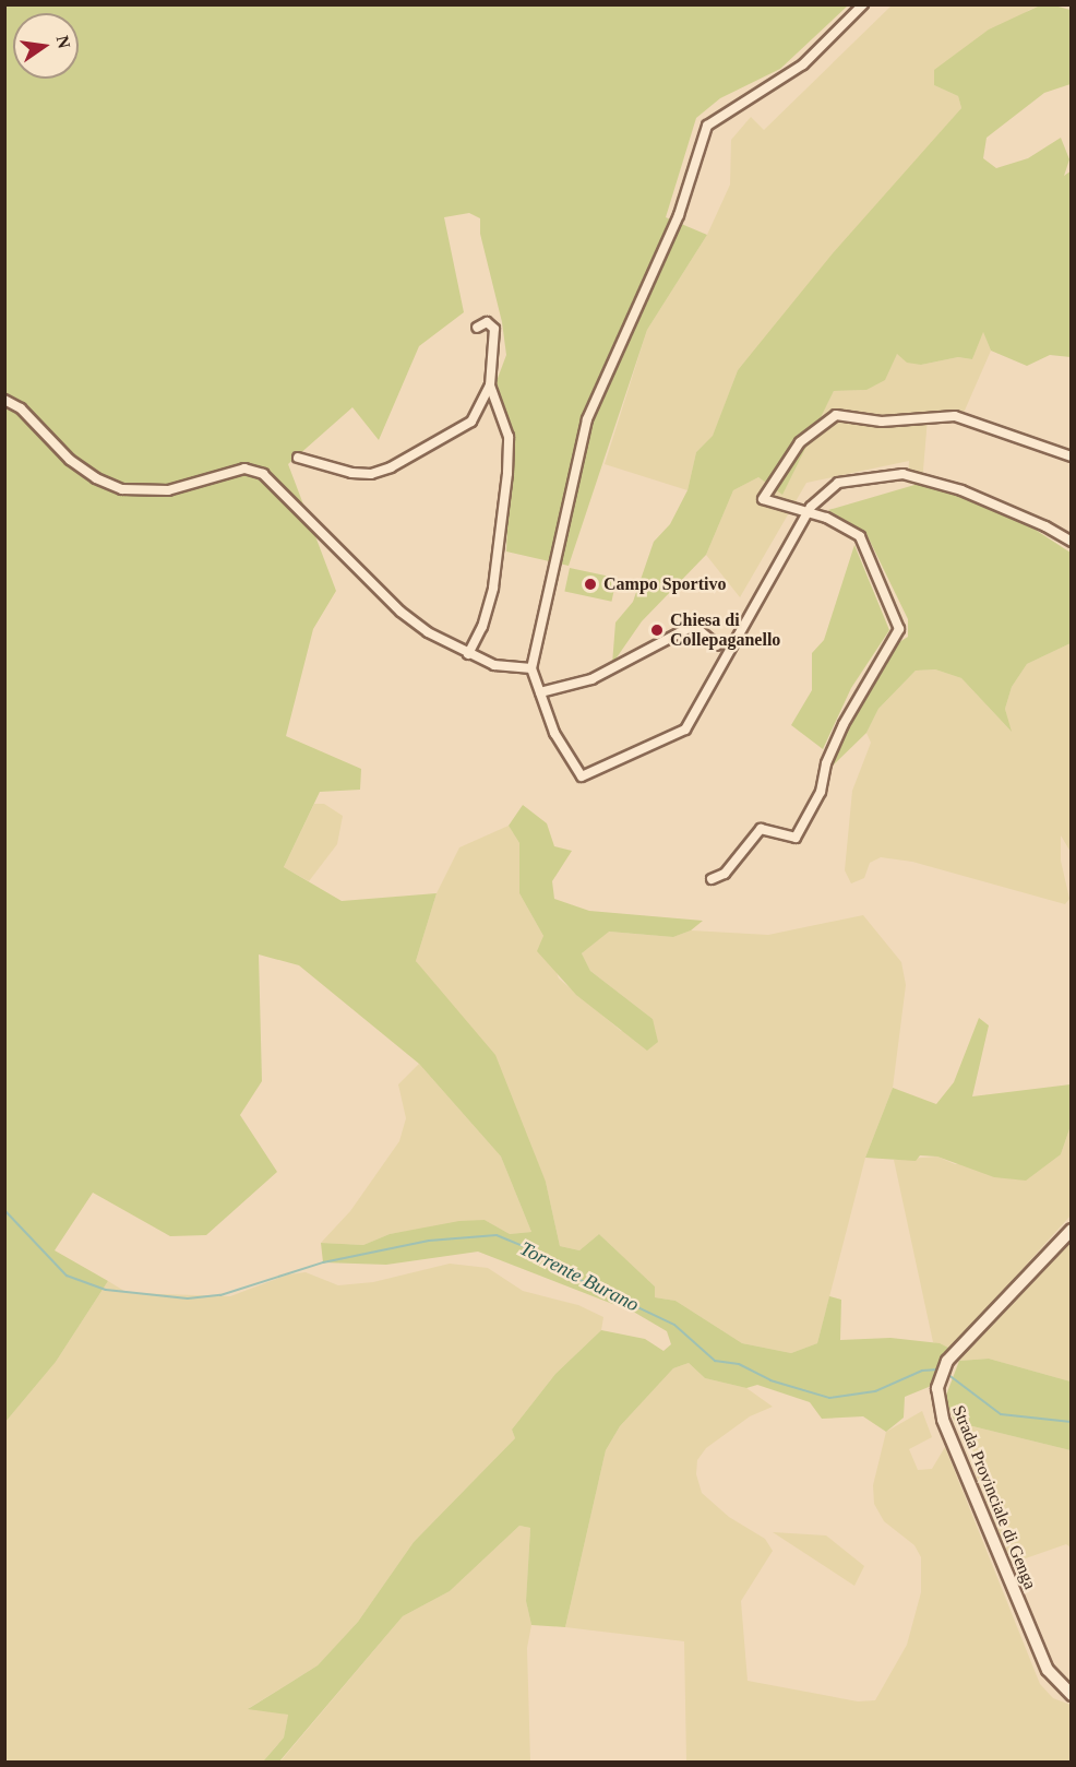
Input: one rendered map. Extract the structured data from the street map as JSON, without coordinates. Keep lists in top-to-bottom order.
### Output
{
  "streets": {
    "main road": ["Strada Provinciale di Genga"]
  },
  "water": ["Torrente Burano"],
  "places": ["Campo Sportivo", "Chiesa di Collepaganello"],
  "north": "right"
}
